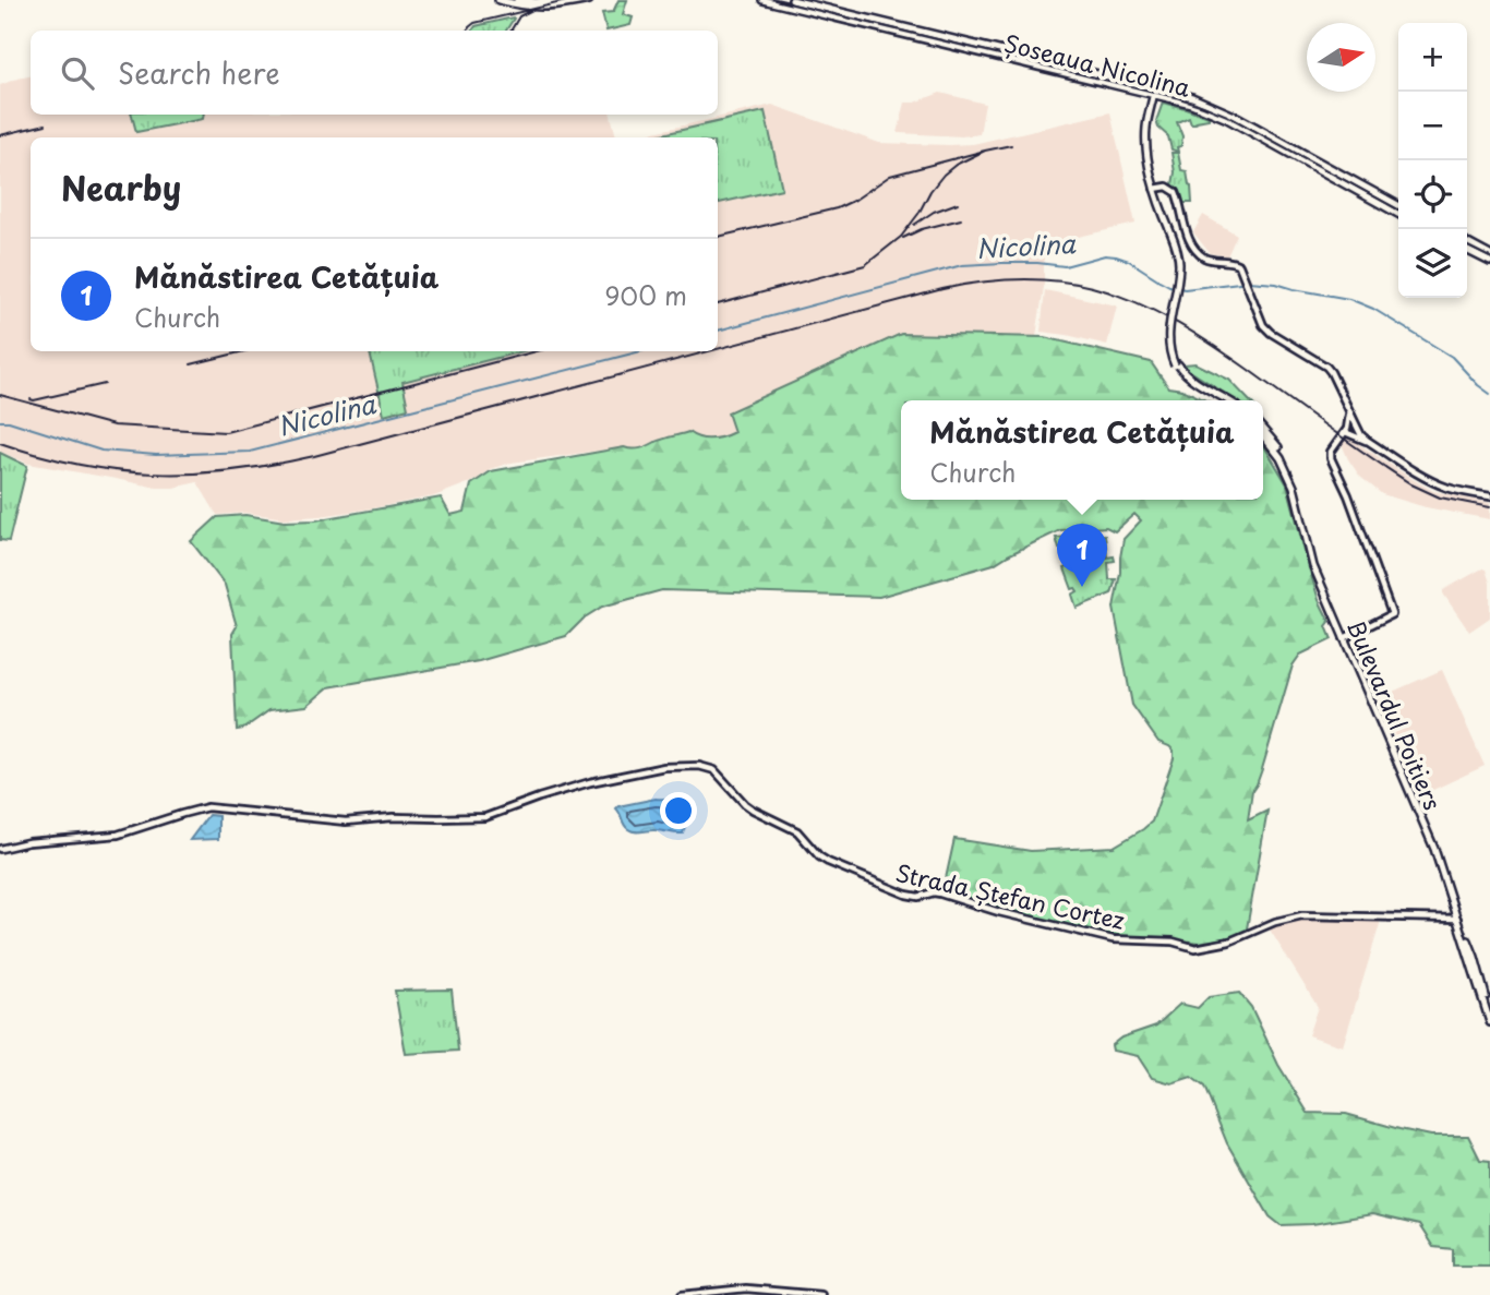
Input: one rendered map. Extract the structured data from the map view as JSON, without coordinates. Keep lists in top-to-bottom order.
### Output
{
  "streets": {
    "main road": ["Șoseaua Nicolina", "Bulevardul Poitiers"],
    "street": ["Strada Ștefan Cortez"]
  },
  "crossings": [
    ["Bulevardul Poitiers", "Strada Ștefan Cortez"]
  ],
  "water": ["Nicolina"],
  "north": "right",
  "page": {
    "map_buttons": ["+", "−"],
    "search": "Search here",
    "heading": "Nearby",
    "list": [
      {
        "mark": "1",
        "name": "Mănăstirea Cetățuia",
        "note": "Church",
        "value": "900 m"
      }
    ],
    "popup": ["Mănăstirea Cetățuia", "Church"],
    "pins": "1"
  }
}
